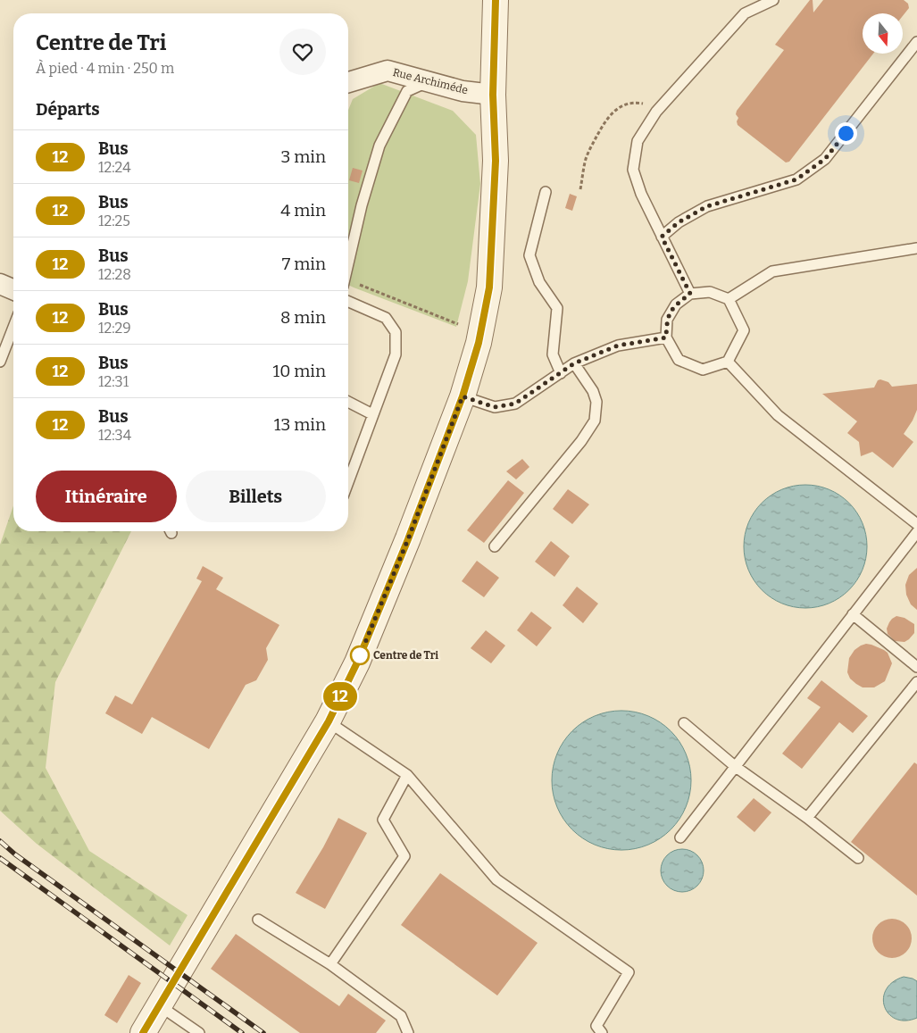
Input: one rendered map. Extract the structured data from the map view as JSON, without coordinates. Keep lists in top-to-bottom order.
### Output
{
  "streets": {
    "street": ["Rue Archiméde"]
  },
  "places": ["Centre de Tri"],
  "lines": ["bus line 12"],
  "north": "bottom",
  "page": {
    "on_map": "12",
    "heading": [
      ["Centre de Tri", "À pied · 4 min · 250 m"],
      "Départs"
    ],
    "list": [
      {
        "mark": "12",
        "name": "Bus",
        "note": "12:24",
        "value": "3 min"
      },
      {
        "mark": "12",
        "name": "Bus",
        "note": "12:25",
        "value": "4 min"
      },
      {
        "mark": "12",
        "name": "Bus",
        "note": "12:28",
        "value": "7 min"
      },
      {
        "mark": "12",
        "name": "Bus",
        "note": "12:29",
        "value": "8 min"
      },
      {
        "mark": "12",
        "name": "Bus",
        "note": "12:31",
        "value": "10 min"
      },
      {
        "mark": "12",
        "name": "Bus",
        "note": "12:34",
        "value": "13 min"
      }
    ],
    "buttons": ["Itinéraire", "Billets"]
  }
}
